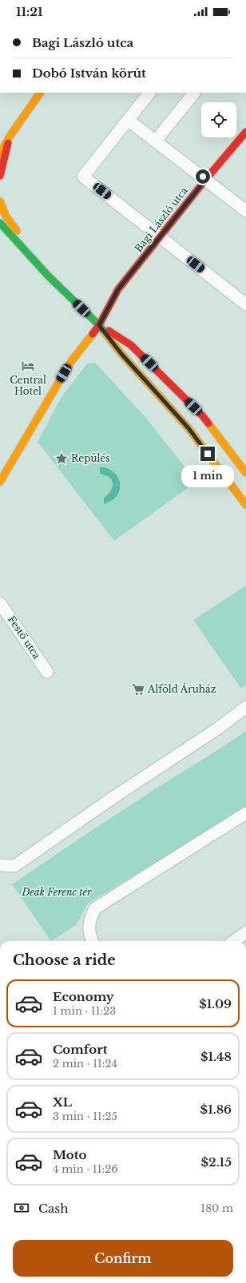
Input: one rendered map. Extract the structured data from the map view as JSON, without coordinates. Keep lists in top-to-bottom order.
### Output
{
  "streets": {
    "street": ["Bagi László utca", "Festő utca"]
  },
  "parks": ["Deák Ferenc tér"],
  "places": {
    "hotel": ["Central Hotel"],
    "place": ["Repülés"],
    "supermarket": ["Alföld Áruház"]
  },
  "page": {
    "status": "11:21",
    "banner": ["Bagi László utca", "Dobó István körút"],
    "bubble": "1 min",
    "heading": "Choose a ride",
    "list": [
      {
        "name": "Economy",
        "note": "1 min · 11:23",
        "value": "$1.09"
      },
      {
        "name": "Comfort",
        "note": "2 min · 11:24",
        "value": "$1.48"
      },
      {
        "name": "XL",
        "note": "3 min · 11:25",
        "value": "$1.86"
      },
      {
        "name": "Moto",
        "note": "4 min · 11:26",
        "value": "$2.15"
      }
    ],
    "pay": ["Cash", "180 m"],
    "buttons": "Confirm"
  }
}
